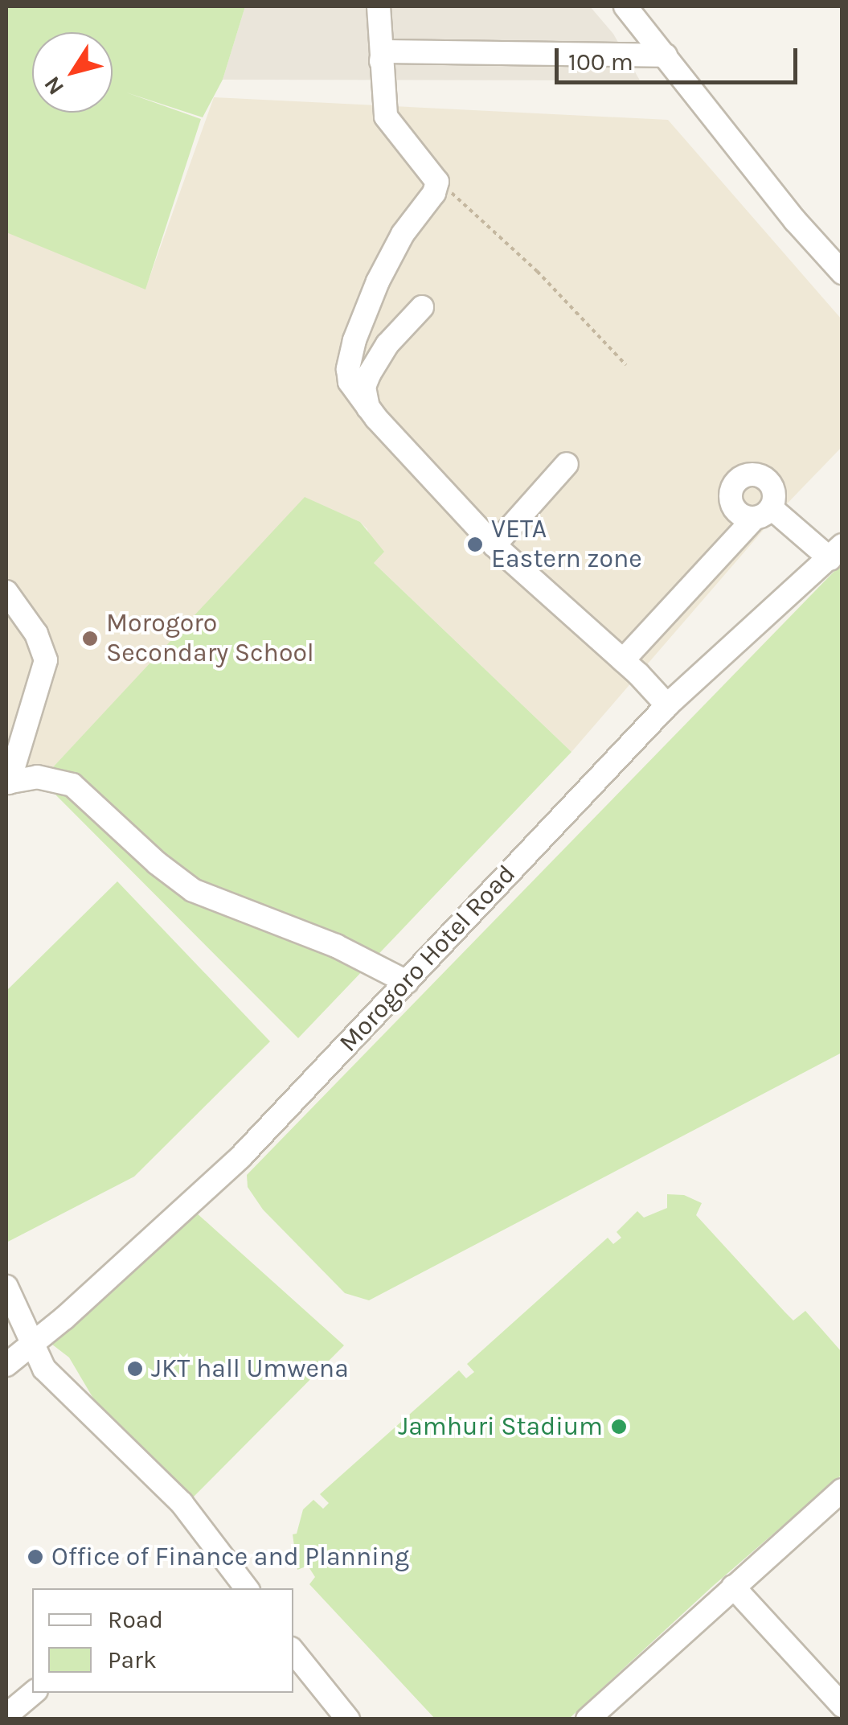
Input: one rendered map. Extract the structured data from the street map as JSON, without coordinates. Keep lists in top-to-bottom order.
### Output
{
  "streets": {
    "street": ["Morogoro Hotel Road"]
  },
  "places": [
    "VETA Eastern zone",
    "Morogoro Secondary School",
    "JKT hall Umwena",
    "Jamhuri Stadium",
    "Office of Finance and Planning"
  ],
  "legend": ["Road", "Park"],
  "scale_bar": "100 m",
  "north": "bottom left"
}
